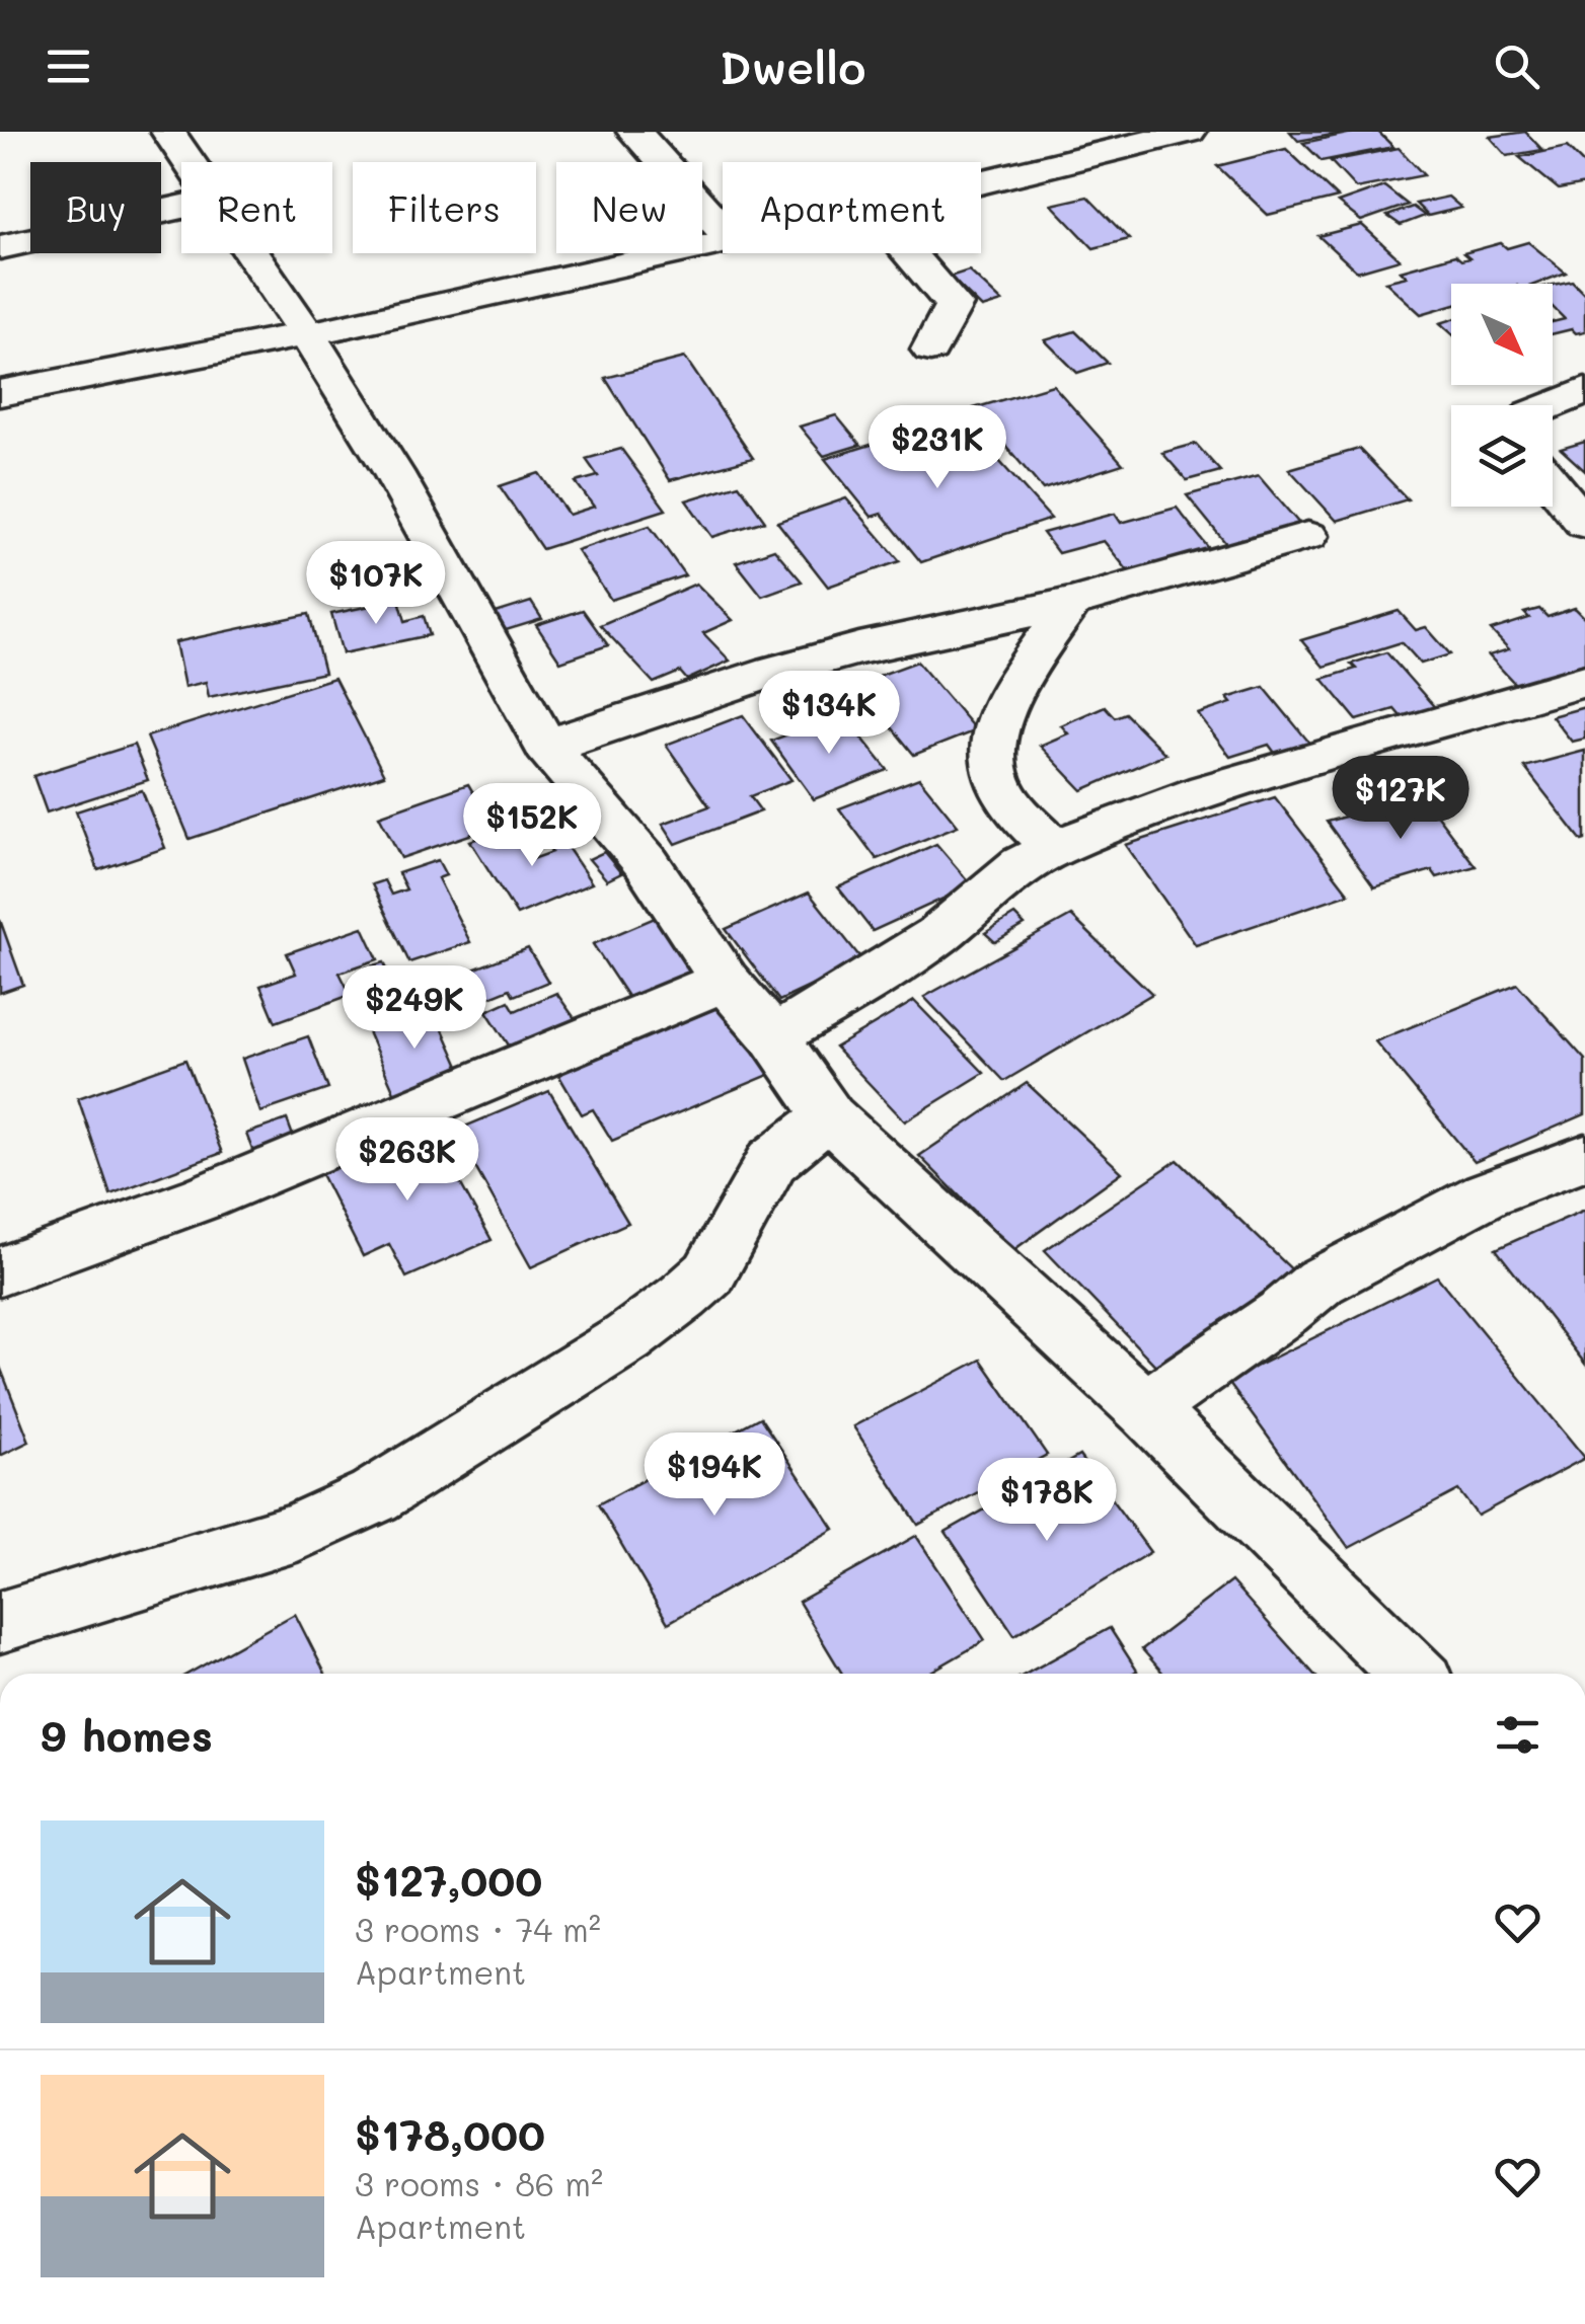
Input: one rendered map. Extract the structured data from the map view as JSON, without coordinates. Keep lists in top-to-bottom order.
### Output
{
  "north": "bottom right",
  "page": {
    "header": "Dwello",
    "chip": [
      "Buy",
      "Rent",
      "Filters",
      "New",
      "Apartment"
    ],
    "price": [
      "$231K",
      "$107K",
      "$134K",
      "$127K",
      "$152K",
      "$249K",
      "$263K",
      "$194K",
      "$178K"
    ],
    "heading": "9 homes",
    "list": [
      {
        "name": "$127,000",
        "note": "3 rooms · 74 m² · Apartment"
      },
      {
        "name": "$178,000",
        "note": "3 rooms · 86 m² · Apartment"
      }
    ]
  }
}
